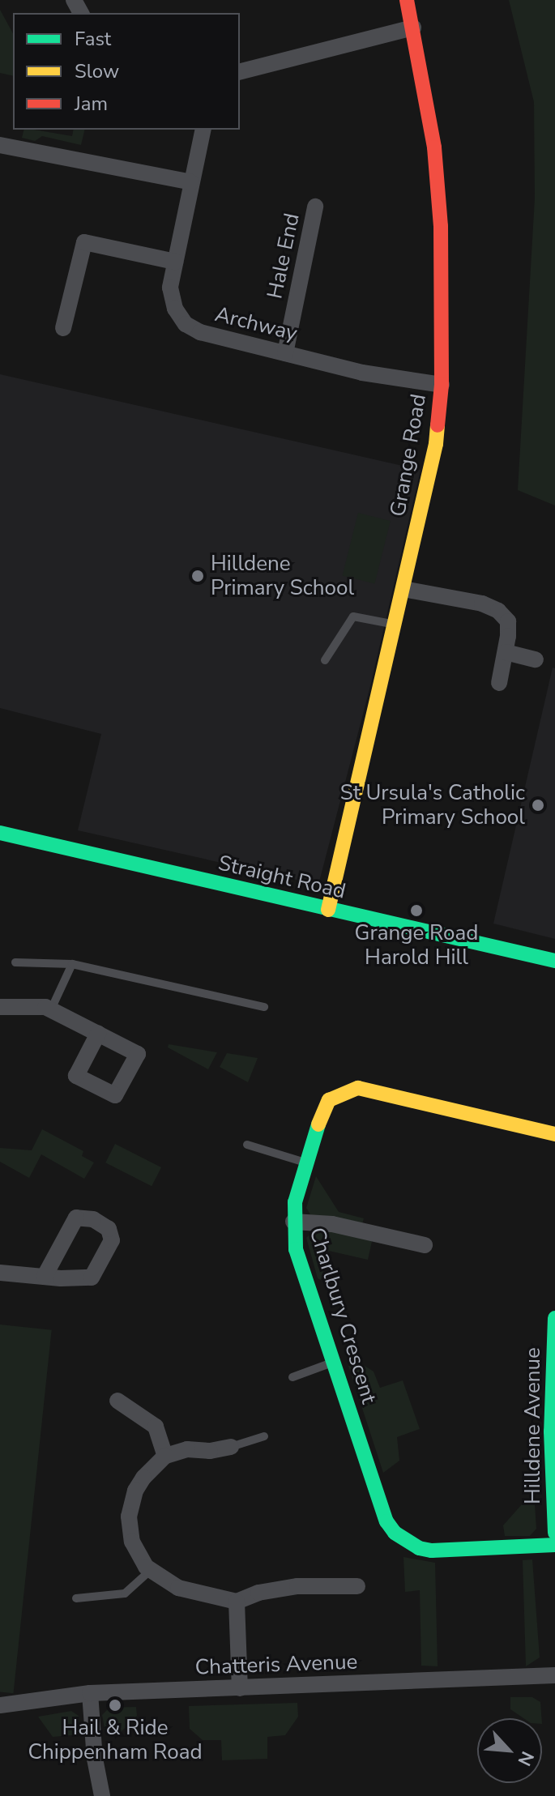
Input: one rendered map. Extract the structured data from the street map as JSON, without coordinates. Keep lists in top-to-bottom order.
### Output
{
  "streets": {
    "street": [
      "Hale End",
      "Archway",
      "Grange Road",
      "Straight Road",
      "Charlbury Crescent",
      "Hilldene Avenue",
      "Chatteris Avenue"
    ]
  },
  "crossings": [
    ["Hale End", "Archway"],
    ["Archway", "Grange Road"],
    ["Grange Road", "Straight Road"]
  ],
  "places": [
    "Hilldene Primary School",
    "St Ursula's Catholic Primary School",
    "Grange Road Harold Hill",
    "Hail & Ride Chippenham Road"
  ],
  "legend": ["Fast", "Slow", "Jam"],
  "north": "bottom right"
}
